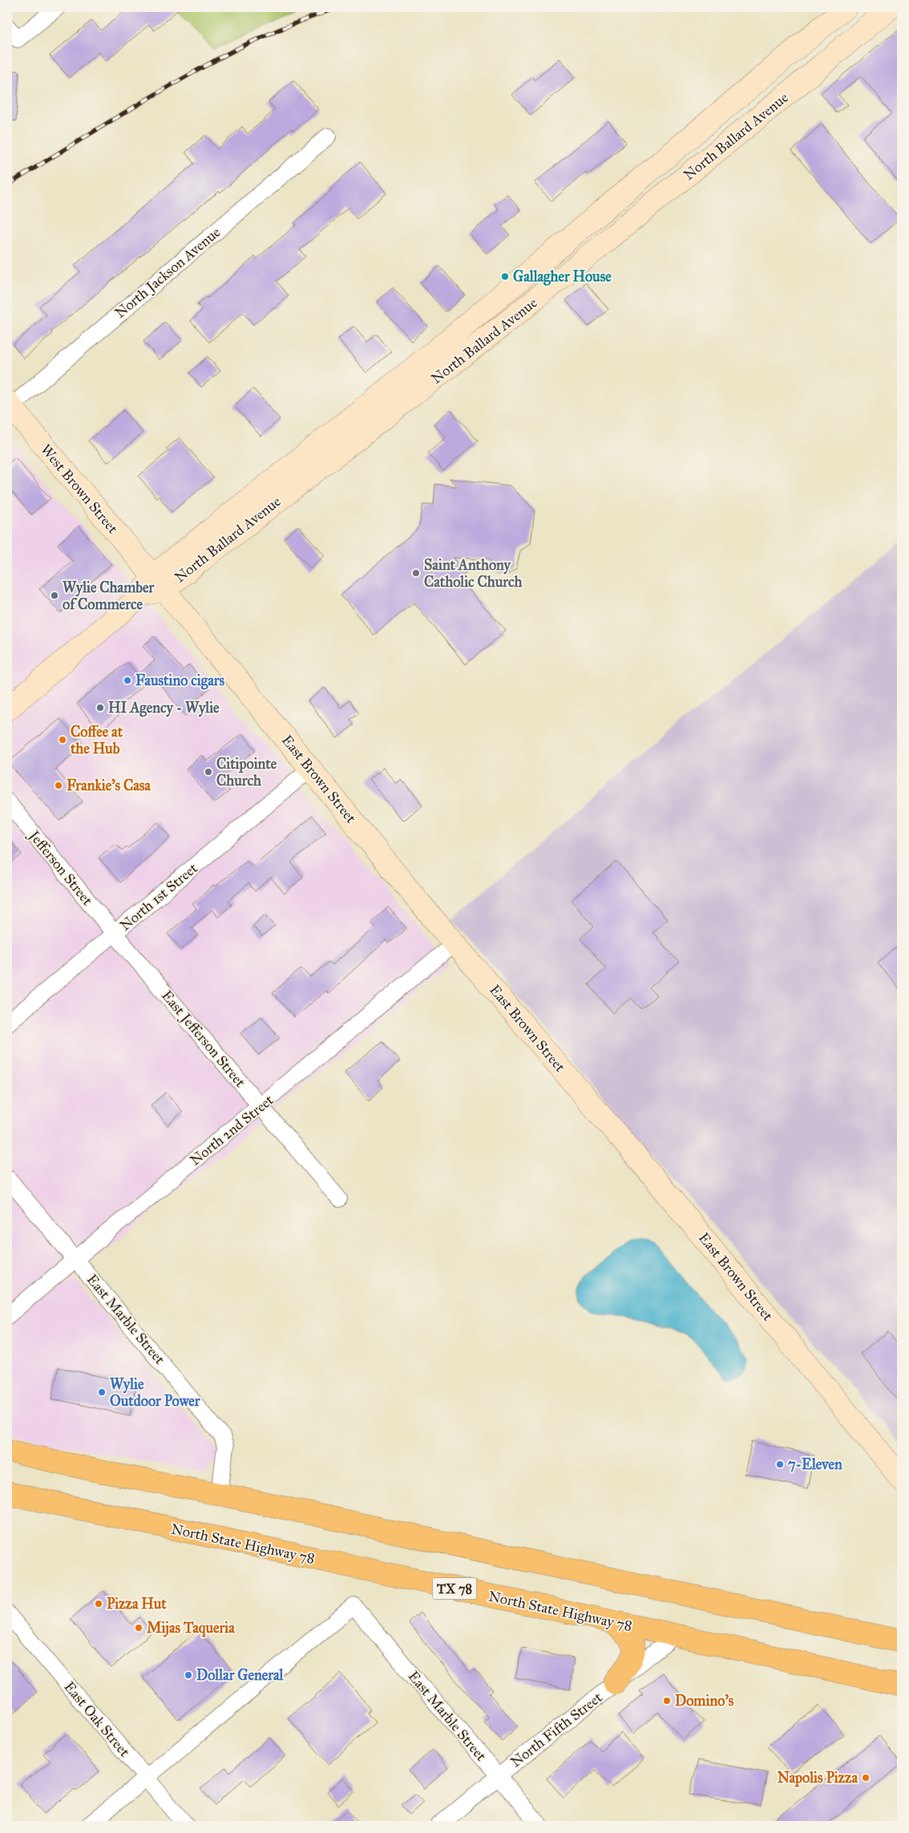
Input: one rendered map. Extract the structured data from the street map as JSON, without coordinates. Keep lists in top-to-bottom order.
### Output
{
  "streets": {
    "main road": [
      "North Ballard Avenue",
      "West Brown Street",
      "East Brown Street",
      "North State Highway 78",
      "TX 78"
    ],
    "street": [
      "North Jackson Avenue",
      "Jefferson Street",
      "North 1st Street",
      "East Jefferson Street",
      "North 2nd Street",
      "East Marble Street",
      "East Oak Street",
      "North Fifth Street"
    ]
  },
  "crossings": [
    ["North Ballard Avenue", "West Brown Street"],
    ["North Ballard Avenue", "East Brown Street"],
    ["North Jackson Avenue", "West Brown Street"],
    ["West Brown Street", "East Brown Street"],
    ["East Brown Street", "North 1st Street"],
    ["East Brown Street", "North 2nd Street"],
    ["Jefferson Street", "North 1st Street"],
    ["Jefferson Street", "East Jefferson Street"],
    ["North 1st Street", "East Jefferson Street"],
    ["East Jefferson Street", "North 2nd Street"],
    ["North 2nd Street", "East Marble Street"],
    ["East Marble Street", "East Oak Street"],
    ["East Marble Street", "North Fifth Street"],
    ["North State Highway 78", "North Fifth Street"]
  ],
  "places": [
    "Gallagher House",
    "Saint Anthony Catholic Church",
    "Wylie Chamber of Commerce",
    "Faustino cigars",
    "HI Agency - Wylie",
    "Coffee at the Hub",
    "Citipointe Church",
    "Frankie's Casa",
    "Wylie Outdoor Power",
    "7-Eleven",
    "Pizza Hut",
    "Mijas Taqueria",
    "Dollar General",
    "Domino's",
    "Napolis Pizza"
  ]
}
